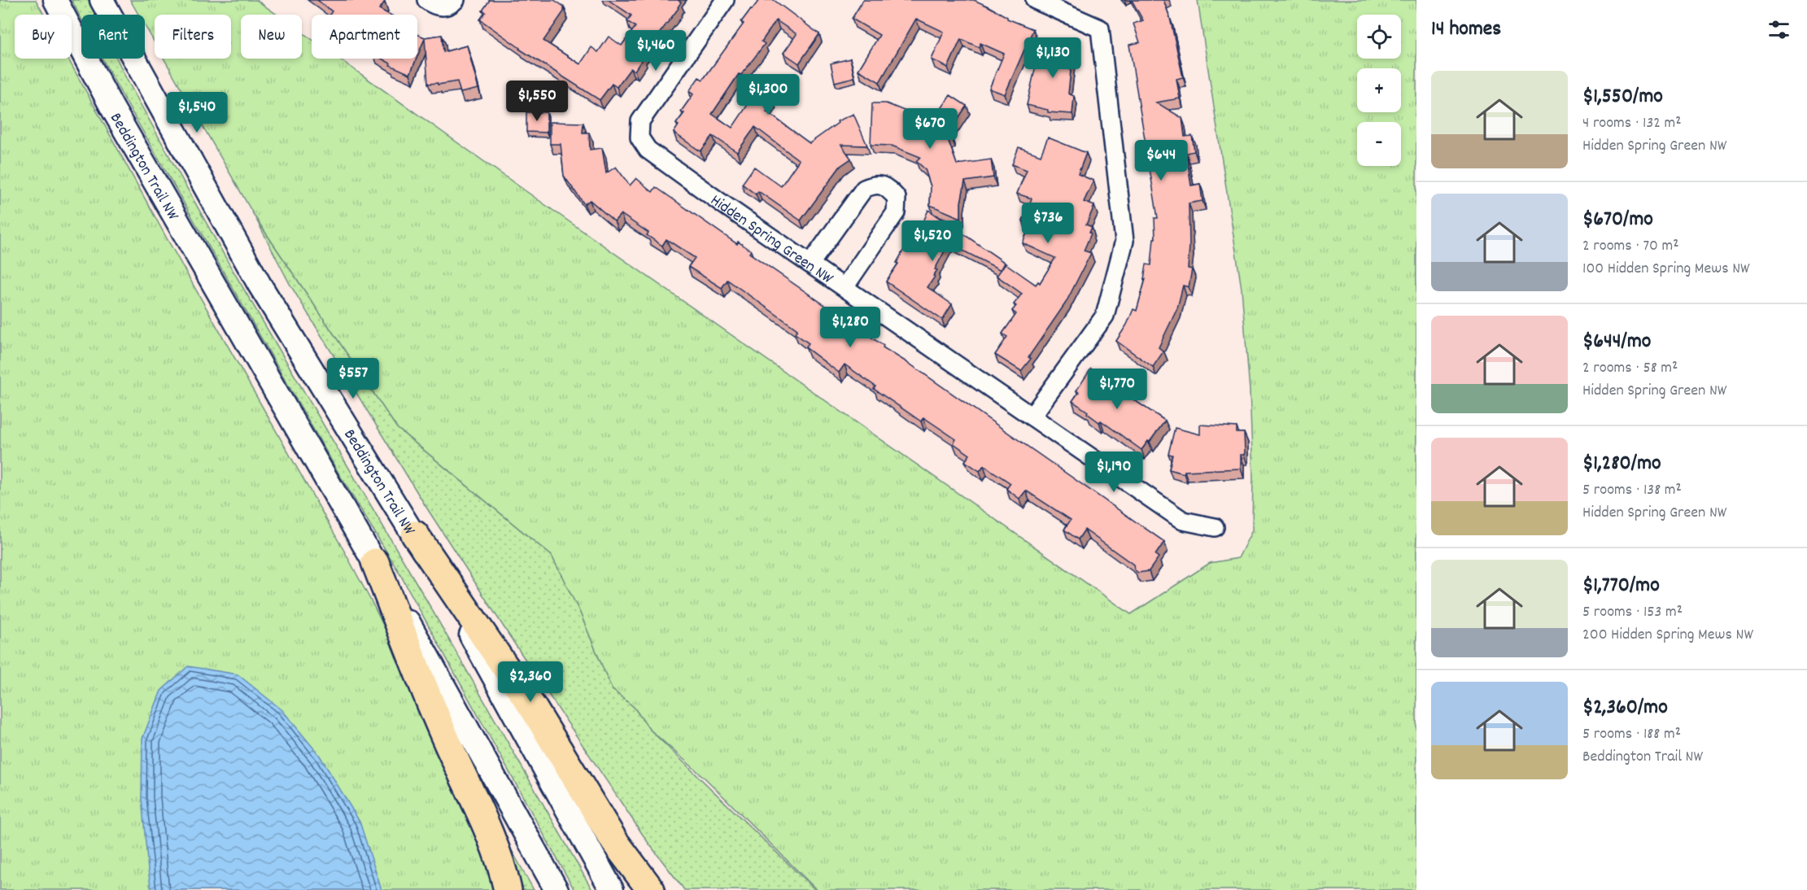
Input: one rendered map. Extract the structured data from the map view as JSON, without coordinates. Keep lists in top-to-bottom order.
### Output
{
  "streets": {
    "main road": ["Beddington Trail NW"],
    "street": ["Hidden Spring Green NW"]
  },
  "page": {
    "heading": "14 homes",
    "map_buttons": ["+", "−"],
    "chip": [
      "Buy",
      "Rent",
      "Filters",
      "New",
      "Apartment"
    ],
    "price": [
      "$1,460",
      "$1,130",
      "$1,300",
      "$1,550",
      "$1,540",
      "$670",
      "$644",
      "$736",
      "$1,520",
      "$1,280",
      "$557",
      "$1,770",
      "$1,190",
      "$2,360"
    ],
    "list": [
      {
        "name": "$1,550/mo",
        "note": "4 rooms · 132 m² · Hidden Spring Green NW"
      },
      {
        "name": "$670/mo",
        "note": "2 rooms · 70 m² · 100 Hidden Spring Mews NW"
      },
      {
        "name": "$644/mo",
        "note": "2 rooms · 58 m² · Hidden Spring Green NW"
      },
      {
        "name": "$1,280/mo",
        "note": "5 rooms · 138 m² · Hidden Spring Green NW"
      },
      {
        "name": "$1,770/mo",
        "note": "5 rooms · 153 m² · 200 Hidden Spring Mews NW"
      },
      {
        "name": "$2,360/mo",
        "note": "5 rooms · 188 m² · Beddington Trail NW"
      }
    ]
  }
}
